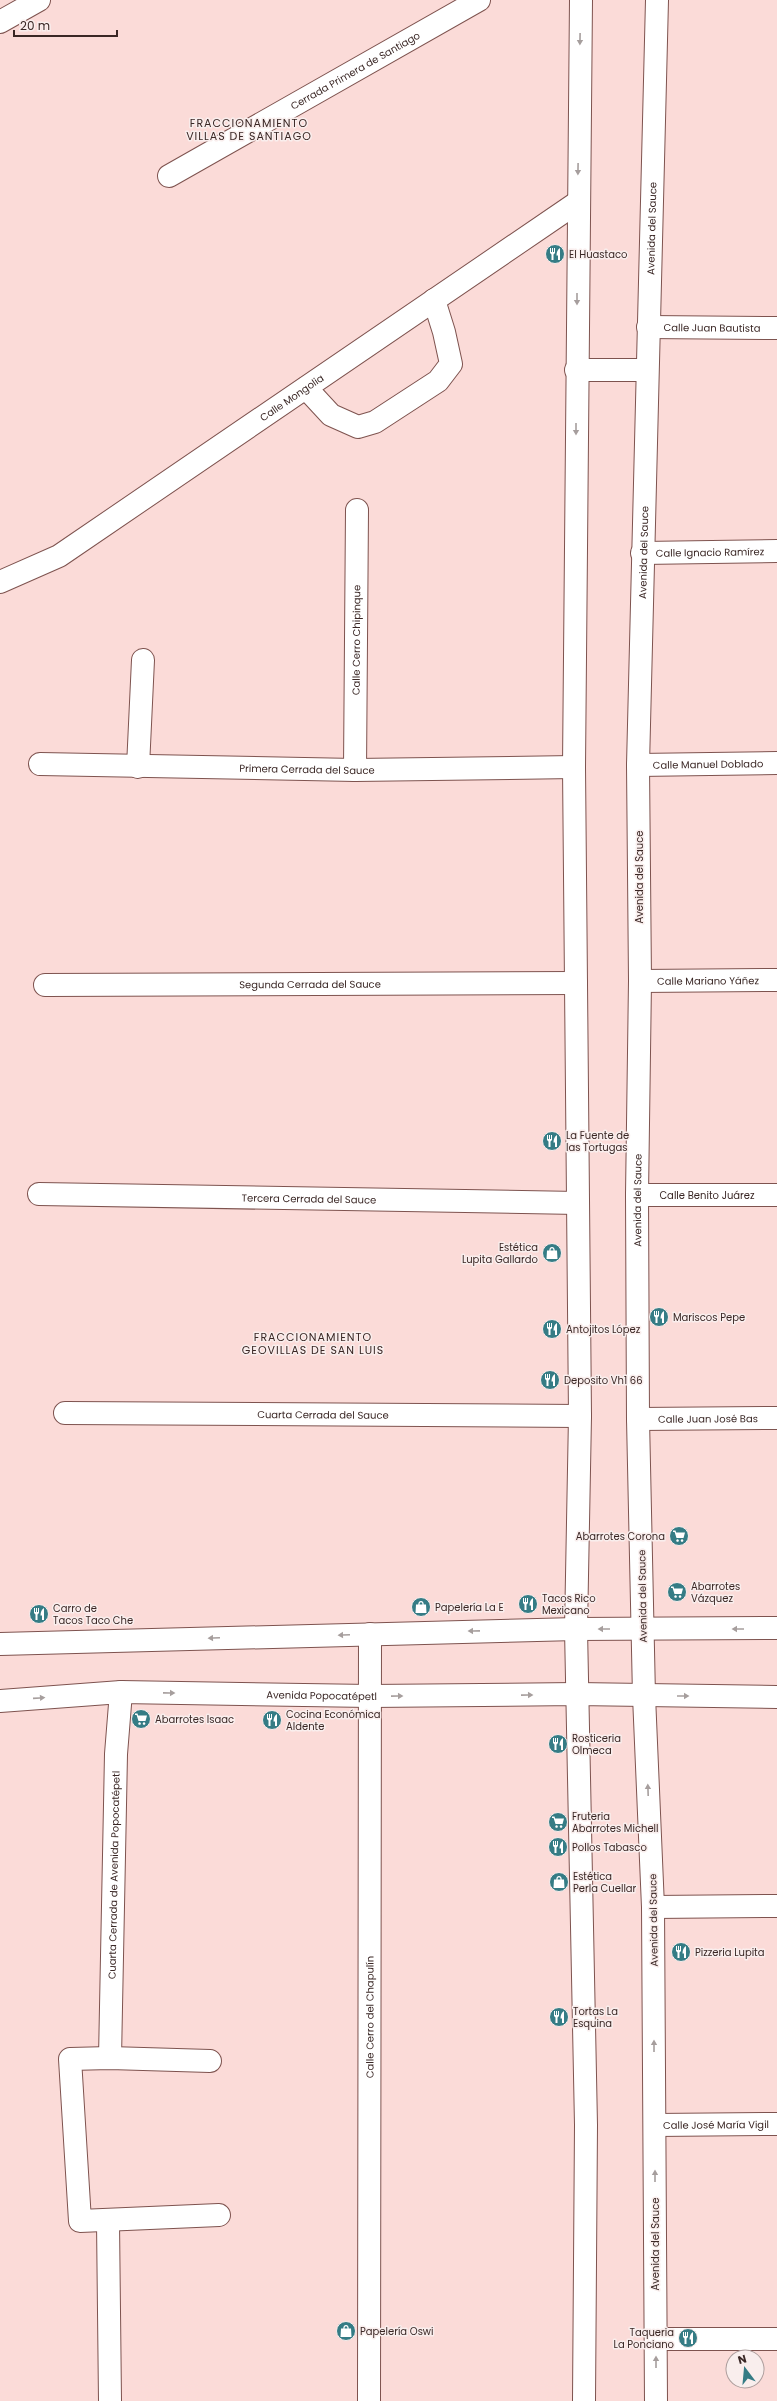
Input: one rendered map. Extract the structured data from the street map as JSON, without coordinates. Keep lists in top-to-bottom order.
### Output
{
  "streets": {
    "street": [
      "Cerrada Primera de Santiago",
      "Avenida del Sauce",
      "Calle Juan Bautista",
      "Calle Mongolia",
      "Calle Ignacio Ramírez",
      "Calle Cerro Chipinque",
      "Calle Manuel Doblado",
      "Primera Cerrada del Sauce",
      "Calle Mariano Yáñez",
      "Segunda Cerrada del Sauce",
      "Calle Benito Juárez",
      "Tercera Cerrada del Sauce",
      "Cuarta Cerrada del Sauce",
      "Calle Juan José Bas",
      "Avenida Popocatépetl",
      "Cuarta Cerrada de Avenida Popocatépetl",
      "Calle Cerro del Chapulín",
      "Calle José María Vigil"
    ]
  },
  "crossings": [
    ["Avenida del Sauce", "Calle Juan Bautista"],
    ["Avenida del Sauce", "Calle Ignacio Ramírez"],
    ["Avenida del Sauce", "Calle Manuel Doblado"],
    ["Avenida del Sauce", "Calle Mariano Yáñez"],
    ["Avenida del Sauce", "Calle Benito Juárez"],
    ["Avenida del Sauce", "Calle Juan José Bas"],
    ["Avenida del Sauce", "Avenida Popocatépetl"],
    ["Avenida del Sauce", "Calle José María Vigil"],
    ["Calle Cerro Chipinque", "Primera Cerrada del Sauce"],
    ["Avenida Popocatépetl", "Cuarta Cerrada de Avenida Popocatépetl"],
    ["Avenida Popocatépetl", "Calle Cerro del Chapulín"]
  ],
  "districts": ["FRACCIONAMIENTO VILLAS DE SANTIAGO", "FRACCIONAMIENTO GEOVILLAS DE SAN LUIS"],
  "places": {
    "restaurant": [
      "El Huastaco",
      "La Fuente de las Tortugas",
      "Mariscos Pepe",
      "Antojitos López",
      "Deposito Vh1 66",
      "Tacos Rico Mexicano",
      "Carro de Tacos Taco Che",
      "Cocina Económica Aldente",
      "Rosticeria Olmeca",
      "Pollos Tabasco",
      "Pizzeria Lupita",
      "Tortas La Esquina",
      "Taqueria La Ponciano"
    ],
    "shop": [
      "Estética Lupita Gallardo",
      "Papelería La E",
      "Estética Perla Cuellar",
      "Papelería Oswi"
    ],
    "supermarket": [
      "Abarrotes Corona",
      "Abarrotes Vázquez",
      "Abarrotes Isaac",
      "Fruteria Abarrotes Michell"
    ]
  },
  "scale_bar": "20 m",
  "north": "top"
}
